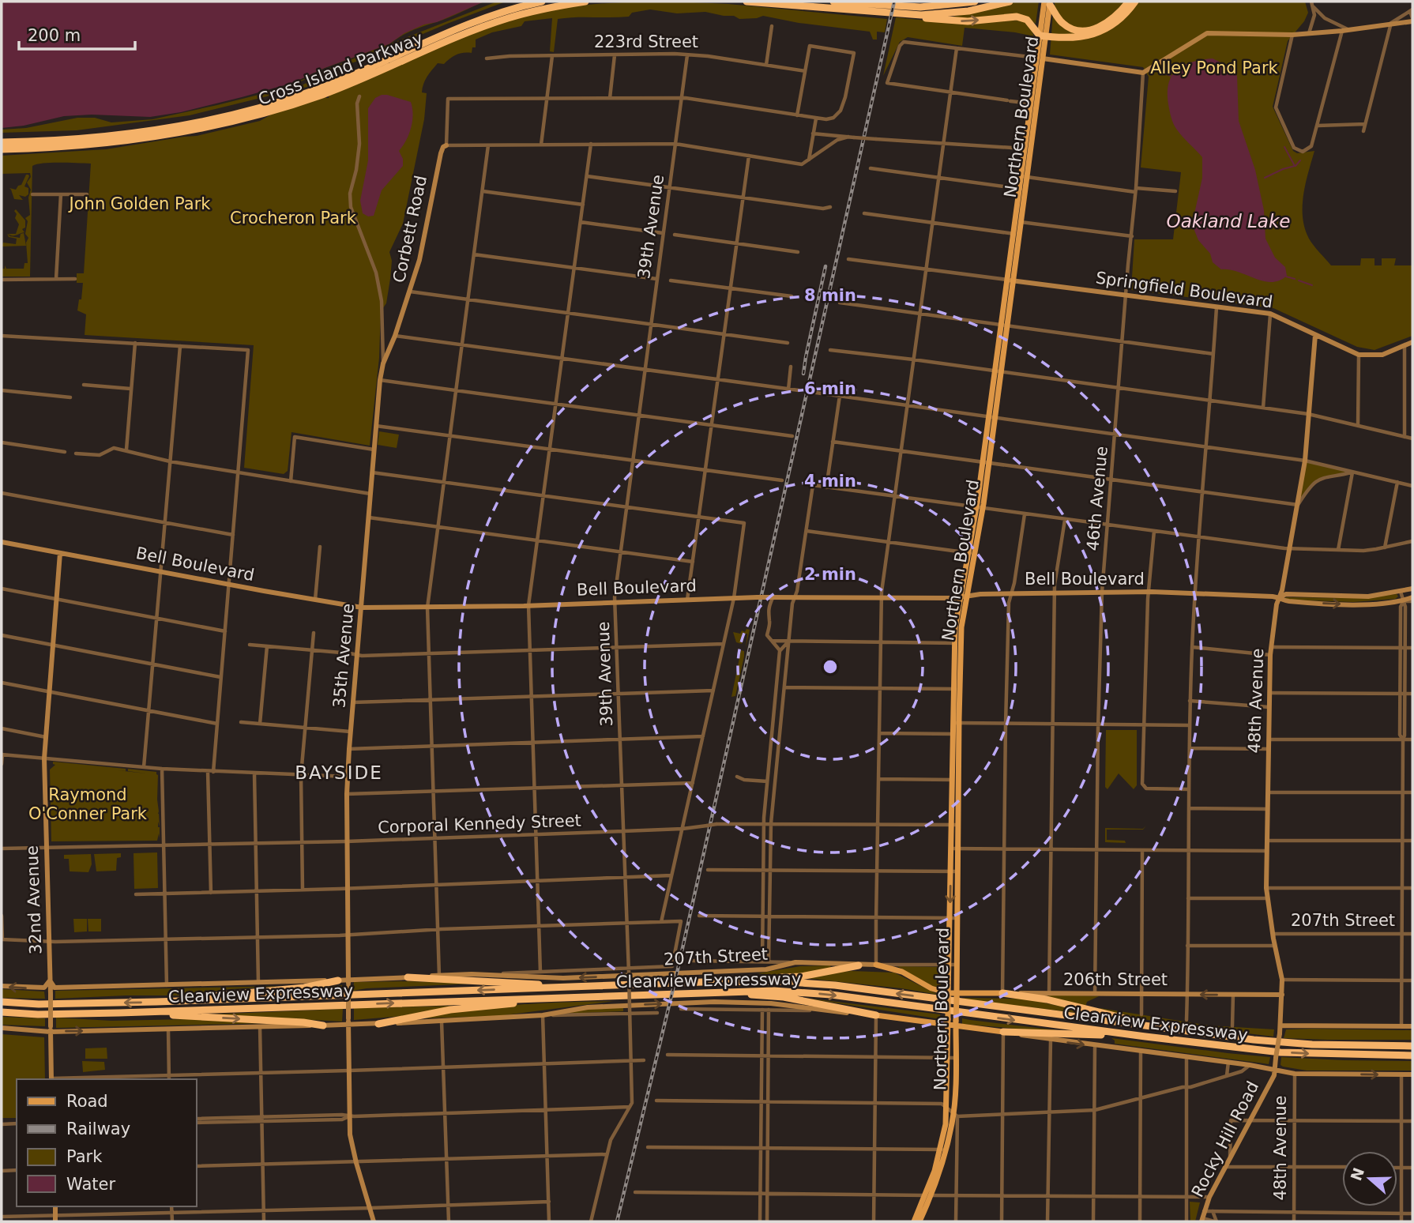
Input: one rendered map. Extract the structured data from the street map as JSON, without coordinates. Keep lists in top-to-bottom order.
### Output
{
  "streets": {
    "highway": ["Cross Island Parkway", "Clearview Expressway"],
    "main road": ["Northern Boulevard", "206th Street"],
    "street": [
      "223rd Street",
      "39th Avenue",
      "Corbett Road",
      "Springfield Boulevard",
      "46th Avenue",
      "Bell Boulevard",
      "35th Avenue",
      "48th Avenue",
      "Corporal Kennedy Street",
      "32nd Avenue",
      "207th Street",
      "Rocky Hill Road"
    ]
  },
  "crossings": [
    ["223rd Street", "39th Avenue"],
    ["Northern Boulevard", "Springfield Boulevard"],
    ["Northern Boulevard", "Bell Boulevard"],
    ["Northern Boulevard", "Corporal Kennedy Street"],
    ["Northern Boulevard", "206th Street"],
    ["Northern Boulevard", "Clearview Expressway"],
    ["39th Avenue", "Bell Boulevard"],
    ["39th Avenue", "Corporal Kennedy Street"],
    ["Corbett Road", "35th Avenue"],
    ["Springfield Boulevard", "46th Avenue"],
    ["Springfield Boulevard", "48th Avenue"],
    ["46th Avenue", "Bell Boulevard"],
    ["46th Avenue", "206th Street"],
    ["Bell Boulevard", "35th Avenue"],
    ["Bell Boulevard", "48th Avenue"],
    ["Bell Boulevard", "32nd Avenue"],
    ["35th Avenue", "Corporal Kennedy Street"],
    ["35th Avenue", "207th Street"],
    ["35th Avenue", "Clearview Expressway"],
    ["48th Avenue", "207th Street"],
    ["48th Avenue", "206th Street"],
    ["48th Avenue", "Clearview Expressway"],
    ["48th Avenue", "Rocky Hill Road"],
    ["Corporal Kennedy Street", "32nd Avenue"],
    ["32nd Avenue", "207th Street"],
    ["32nd Avenue", "Clearview Expressway"],
    ["207th Street", "Clearview Expressway"],
    ["Clearview Expressway", "Rocky Hill Road"]
  ],
  "districts": ["BAYSIDE"],
  "water": ["Oakland Lake"],
  "parks": [
    "Alley Pond Park",
    "John Golden Park",
    "Crocheron Park",
    "Raymond O'Conner Park"
  ],
  "legend": [
    "Road",
    "Railway",
    "Park",
    "Water"
  ],
  "scale_bar": "200 m",
  "north": "left",
  "rings": [
    "8 min",
    "6 min",
    "4 min",
    "2 min"
  ]
}
